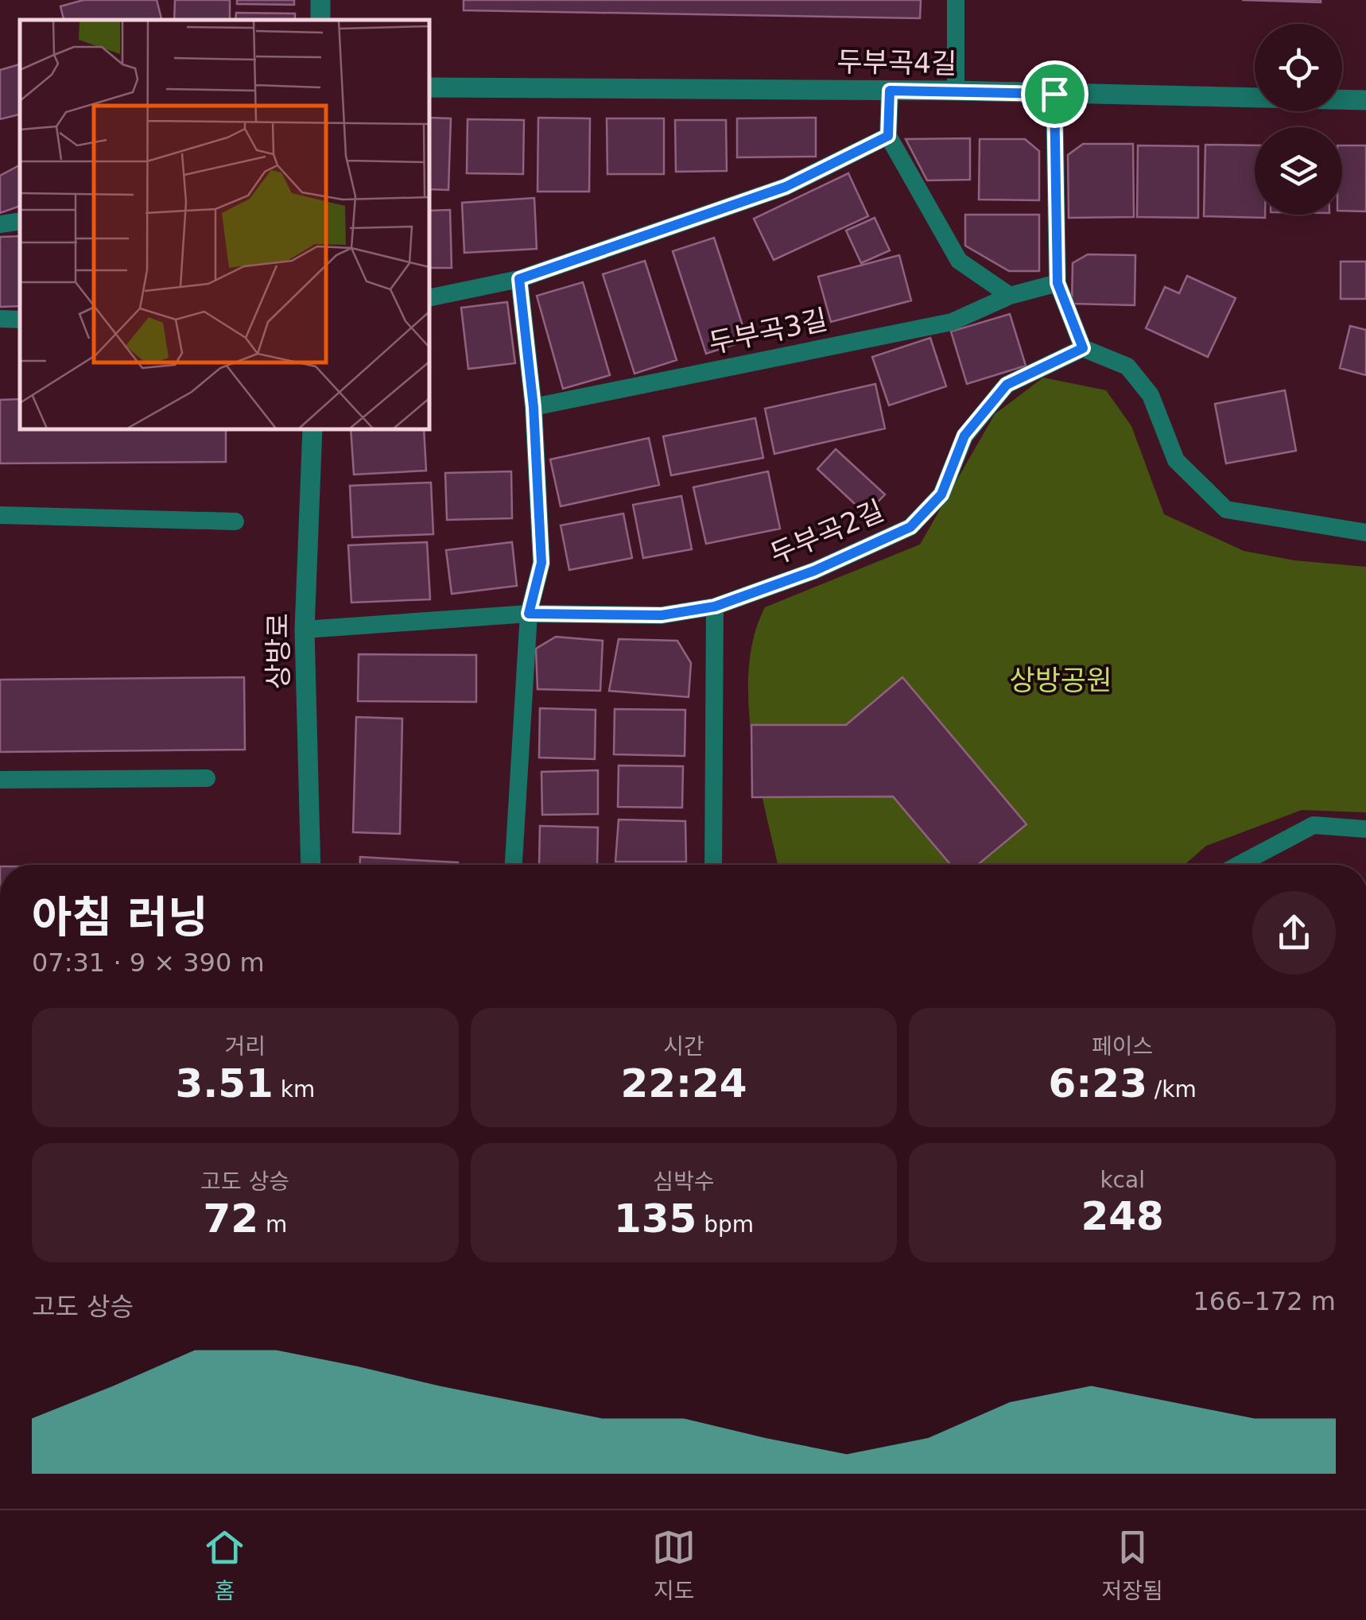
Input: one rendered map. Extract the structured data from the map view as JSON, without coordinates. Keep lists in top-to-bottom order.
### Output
{
  "streets": {
    "street": ["두부곡4길", "상방로"],
    "lane": ["두부곡3길", "두부곡2길"]
  },
  "crossings": [
    ["두부곡2길", "상방로"]
  ],
  "parks": ["상방공원"],
  "page": {
    "heading": ["아침 러닝", "07:31 · 9 × 390 m"],
    "stats": [
      ["거리", "3.51 km"],
      ["시간", "22:24"],
      ["페이스", "6:23 /km"],
      ["고도 상승", "72 m"],
      ["심박수", "135 bpm"],
      ["kcal", "248"]
    ],
    "chart": ["고도 상승", "166–172 m"],
    "tabs": ["홈", "지도", "저장됨"]
  }
}
